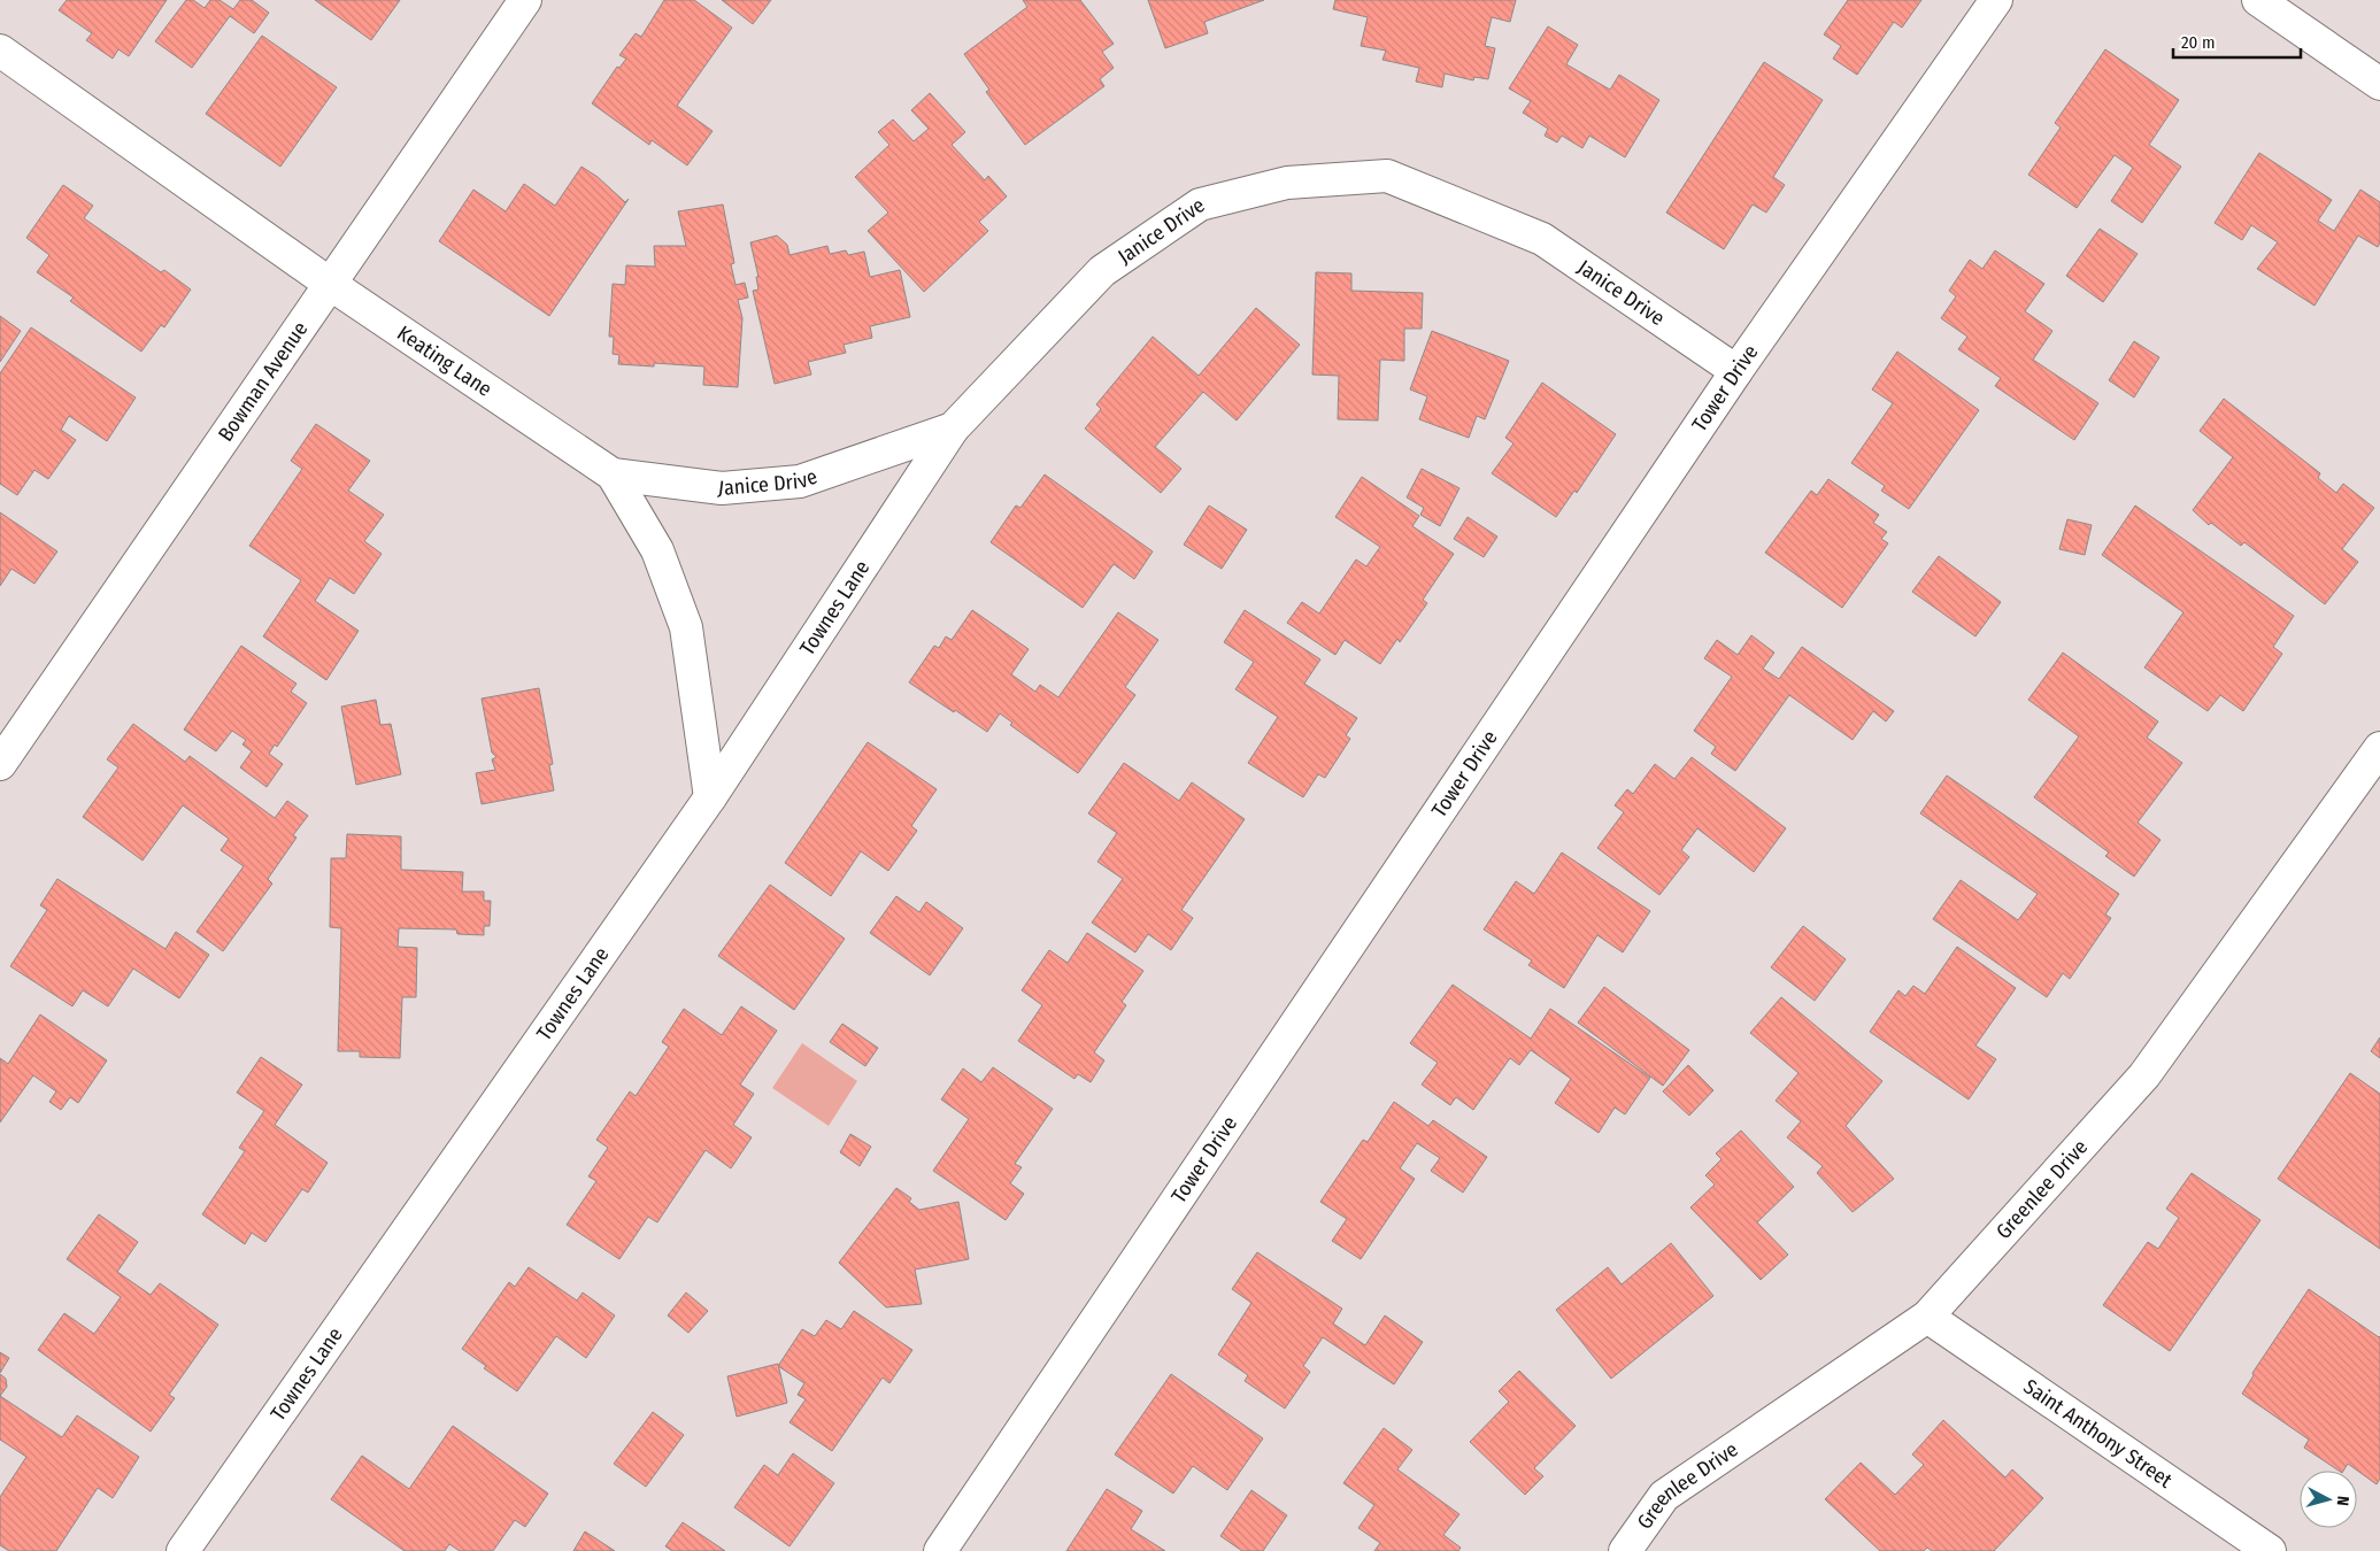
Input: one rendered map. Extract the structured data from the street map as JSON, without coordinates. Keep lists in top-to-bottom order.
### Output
{
  "streets": {
    "street": [
      "Janice Drive",
      "Keating Lane",
      "Bowman Avenue",
      "Tower Drive",
      "Townes Lane",
      "Greenlee Drive",
      "Saint Anthony Street"
    ]
  },
  "crossings": [
    ["Janice Drive", "Keating Lane"],
    ["Janice Drive", "Tower Drive"],
    ["Janice Drive", "Townes Lane"],
    ["Keating Lane", "Bowman Avenue"],
    ["Keating Lane", "Townes Lane"],
    ["Greenlee Drive", "Saint Anthony Street"]
  ],
  "scale_bar": "20 m",
  "north": "right"
}
